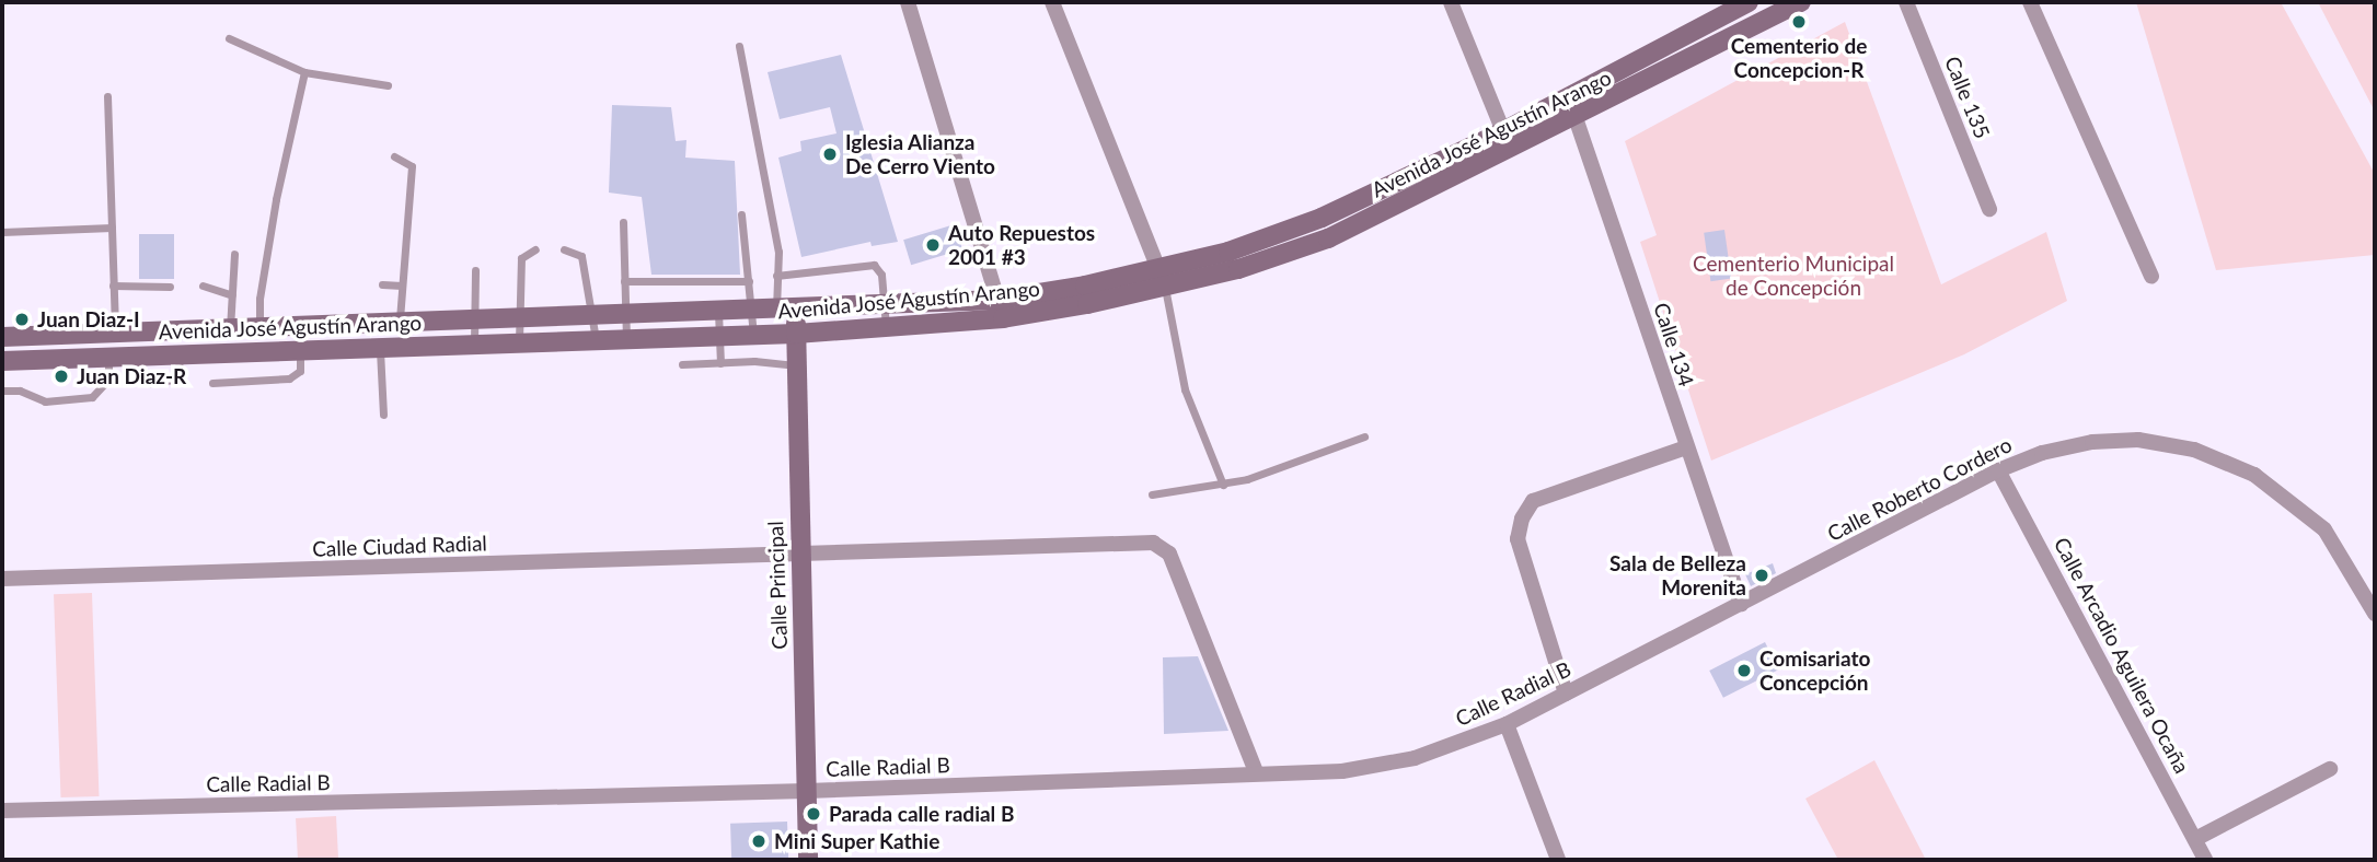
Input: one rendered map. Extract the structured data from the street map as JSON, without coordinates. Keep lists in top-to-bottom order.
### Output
{
  "streets": {
    "main road": ["Avenida José Agustín Arango", "Calle Principal"],
    "street": [
      "Calle 135",
      "Calle 134",
      "Calle Roberto Cordero",
      "Calle Ciudad Radial",
      "Calle Arcadio Aguilera Ocaña",
      "Calle Radial B"
    ]
  },
  "crossings": [
    ["Avenida José Agustín Arango", "Calle 134"],
    ["Avenida José Agustín Arango", "Calle Principal"],
    ["Calle 134", "Calle Roberto Cordero"],
    ["Calle 134", "Calle Radial B"],
    ["Calle Roberto Cordero", "Calle Arcadio Aguilera Ocaña"],
    ["Calle Roberto Cordero", "Calle Radial B"],
    ["Calle Ciudad Radial", "Calle Principal"],
    ["Calle Ciudad Radial", "Calle Radial B"],
    ["Calle Principal", "Calle Radial B"]
  ],
  "parks": ["Cementerio Municipal de Concepción"],
  "places": [
    "Cementerio de Concepcion-R",
    "Iglesia Alianza De Cerro Viento",
    "Auto Repuestos 2001 #3",
    "Juan Diaz-I",
    "Juan Diaz-R",
    "Sala de Belleza Morenita",
    "Comisariato Concepción",
    "Parada calle radial B",
    "Mini Super Kathie"
  ]
}
